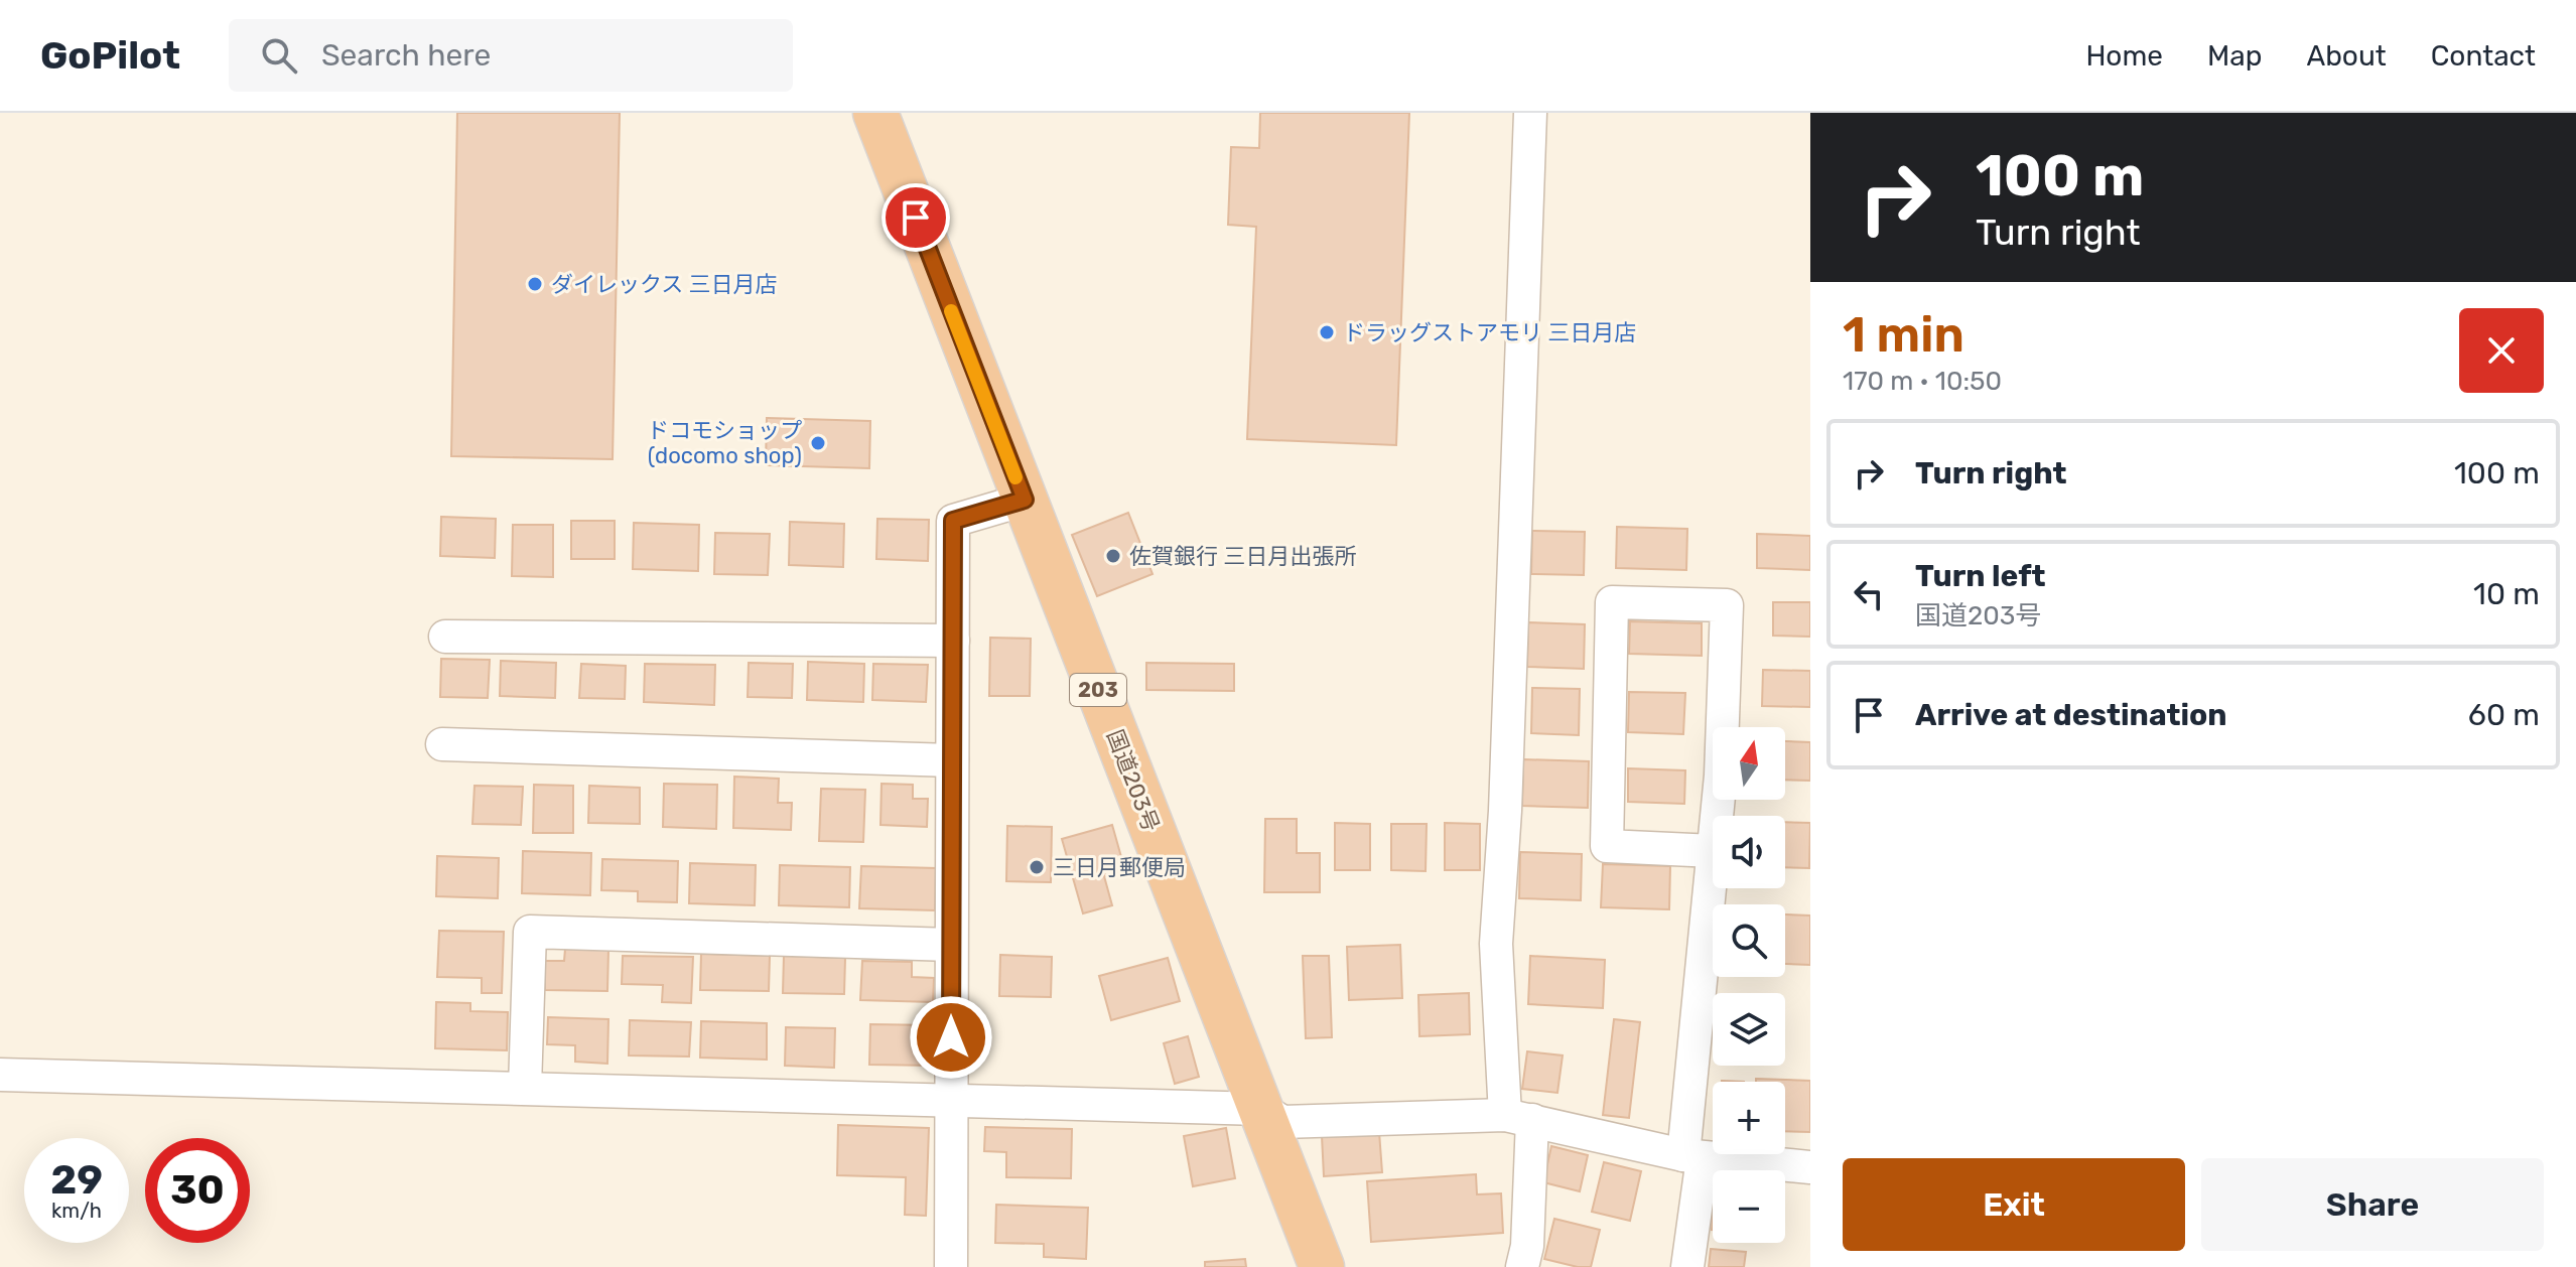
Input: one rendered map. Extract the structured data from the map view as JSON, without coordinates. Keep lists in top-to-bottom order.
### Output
{
  "streets": {
    "highway": ["203", "国道203号"]
  },
  "places": [
    "ダイレックス 三日月店",
    "ドラッグストアモリ 三日月店",
    "ドコモショップ (docomo shop)",
    "佐賀銀行 三日月出張所",
    "三日月郵便局"
  ],
  "north": "top",
  "page": {
    "header": "GoPilot",
    "search": "Search here",
    "nav": [
      "Home",
      "Map",
      "About",
      "Contact"
    ],
    "turn": ["100 m", "Turn right"],
    "heading": ["1 min", "170 m · 10:50"],
    "list": [
      {
        "name": "Turn right",
        "value": "100 m"
      },
      {
        "name": "Turn left",
        "note": "国道203号",
        "value": "10 m"
      },
      {
        "name": "Arrive at destination",
        "value": "60 m"
      }
    ],
    "map_buttons": ["+", "−"],
    "speed": "29 km/h",
    "limit": "30",
    "buttons": ["Exit", "Share"]
  }
}
